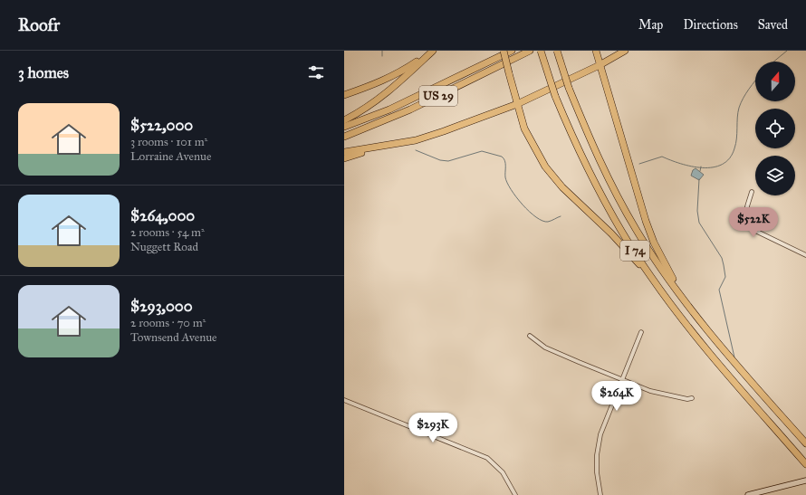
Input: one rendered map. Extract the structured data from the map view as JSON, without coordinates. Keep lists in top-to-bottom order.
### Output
{
  "streets": {
    "highway": ["US 29", "I 74"]
  },
  "north": "top",
  "page": {
    "header": "Roofr",
    "nav": ["Map", "Directions", "Saved"],
    "heading": "3 homes",
    "list": [
      {
        "name": "$522,000",
        "note": "3 rooms · 101 m² · Lorraine Avenue"
      },
      {
        "name": "$264,000",
        "note": "2 rooms · 54 m² · Nuggett Road"
      },
      {
        "name": "$293,000",
        "note": "2 rooms · 70 m² · Townsend Avenue"
      }
    ],
    "price": ["$522K", "$264K", "$293K"]
  }
}
